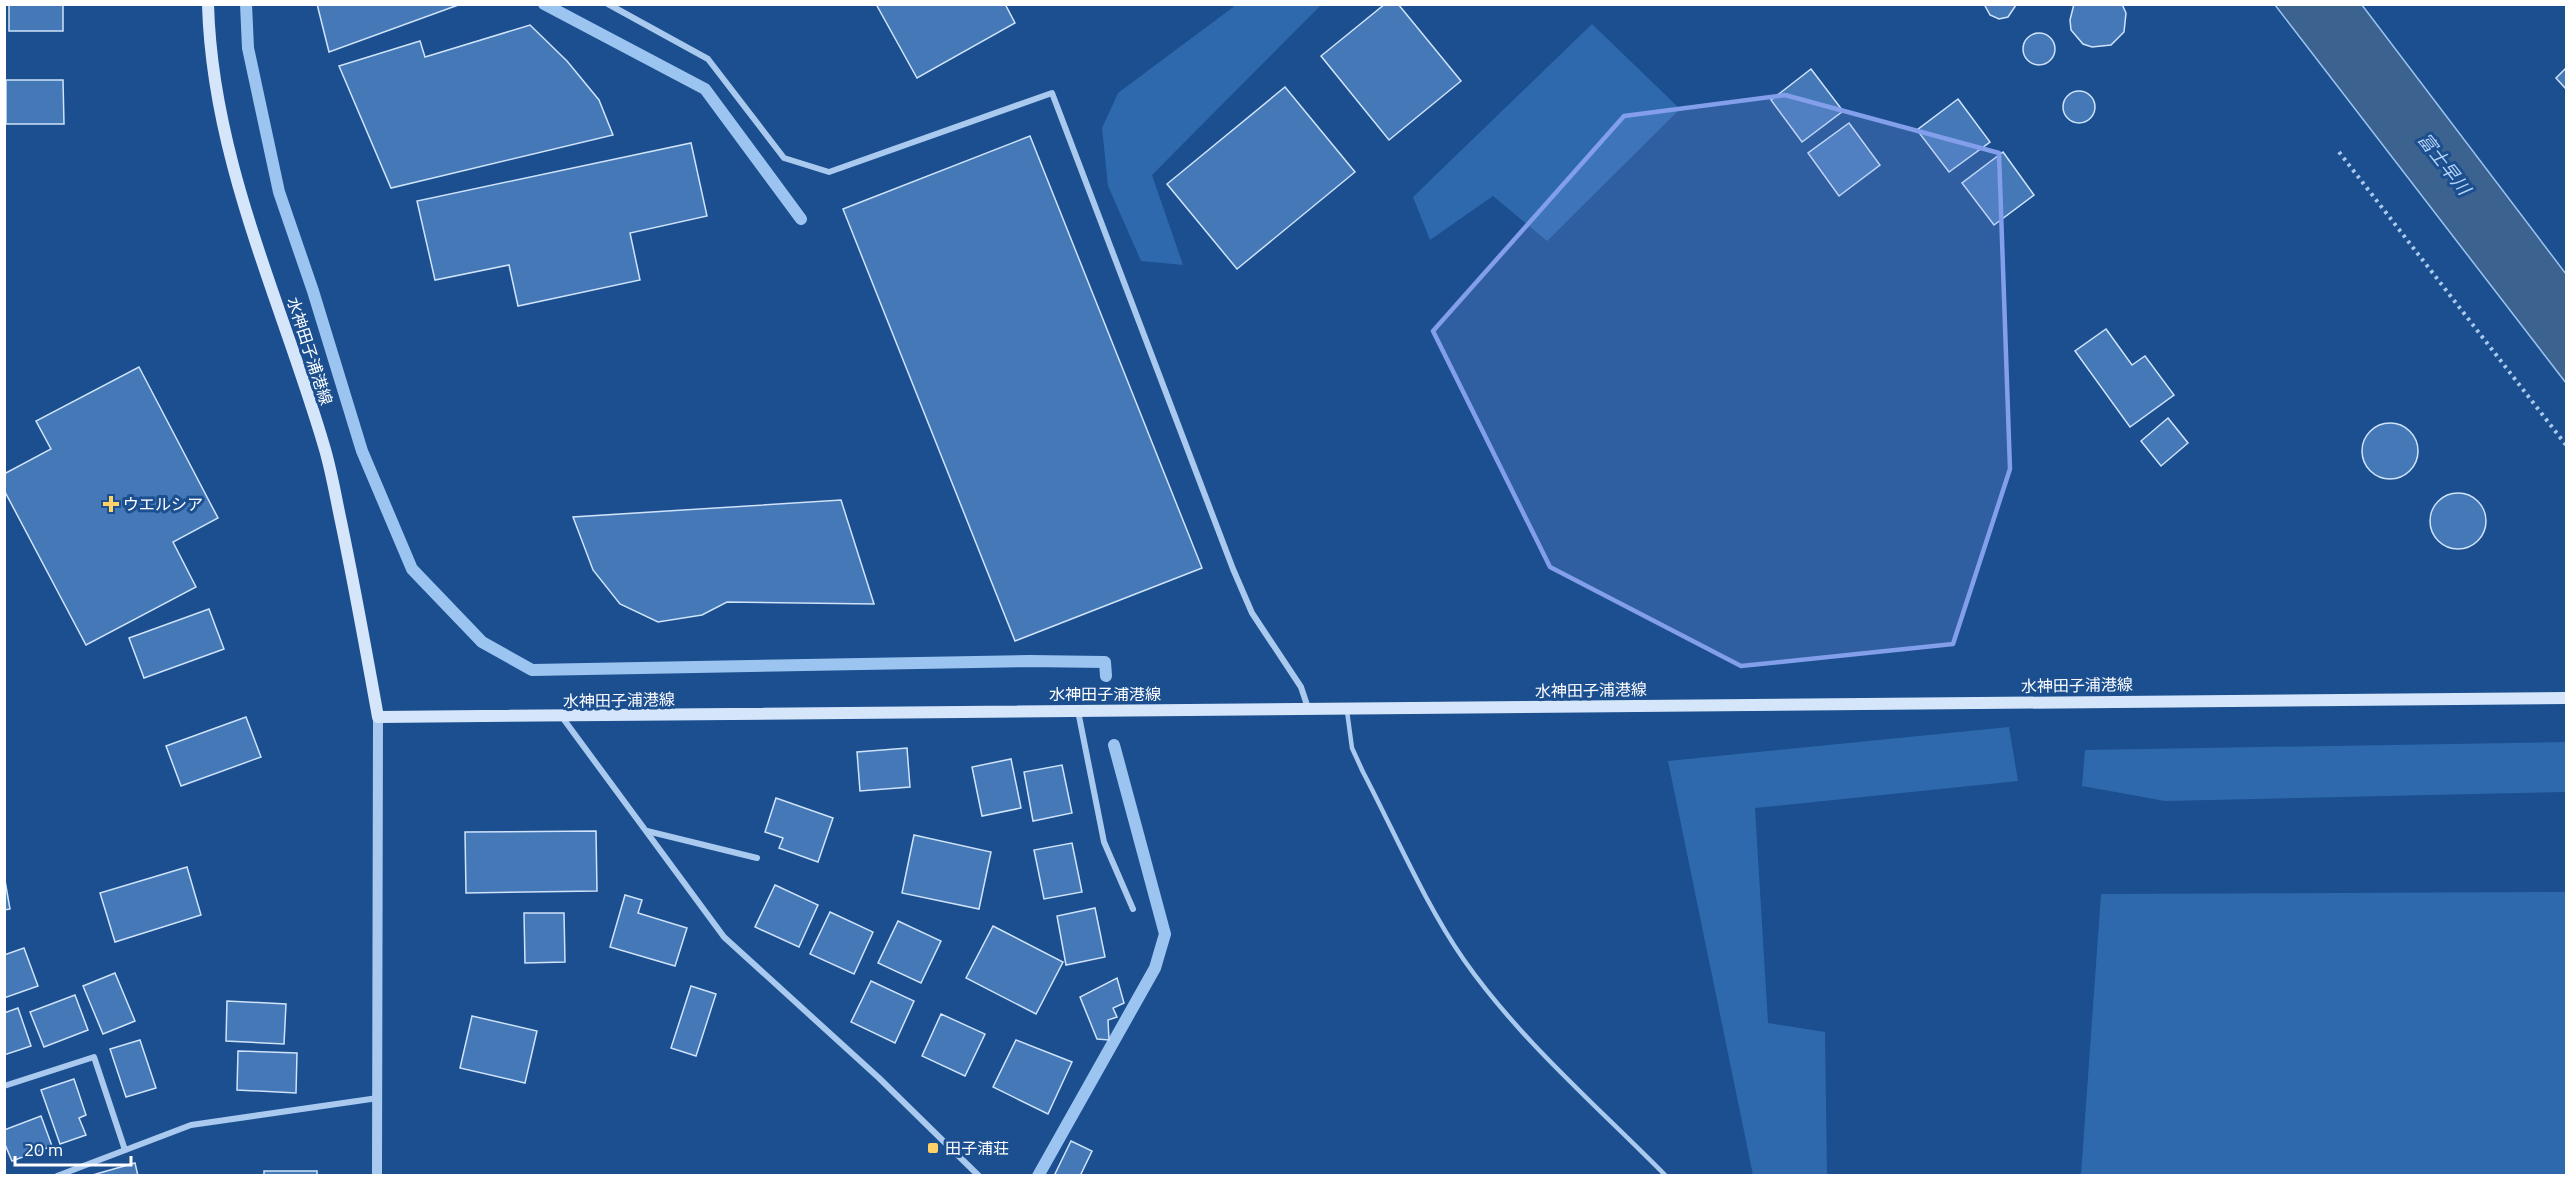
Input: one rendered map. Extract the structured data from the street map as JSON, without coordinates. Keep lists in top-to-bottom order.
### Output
{
  "streets": {
    "main road": ["水神田子浦港線"]
  },
  "water": ["富士早川"],
  "places": {
    "health": ["ウエルシア"],
    "transit": ["田子浦荘"]
  },
  "scale_bar": "20 m"
}
